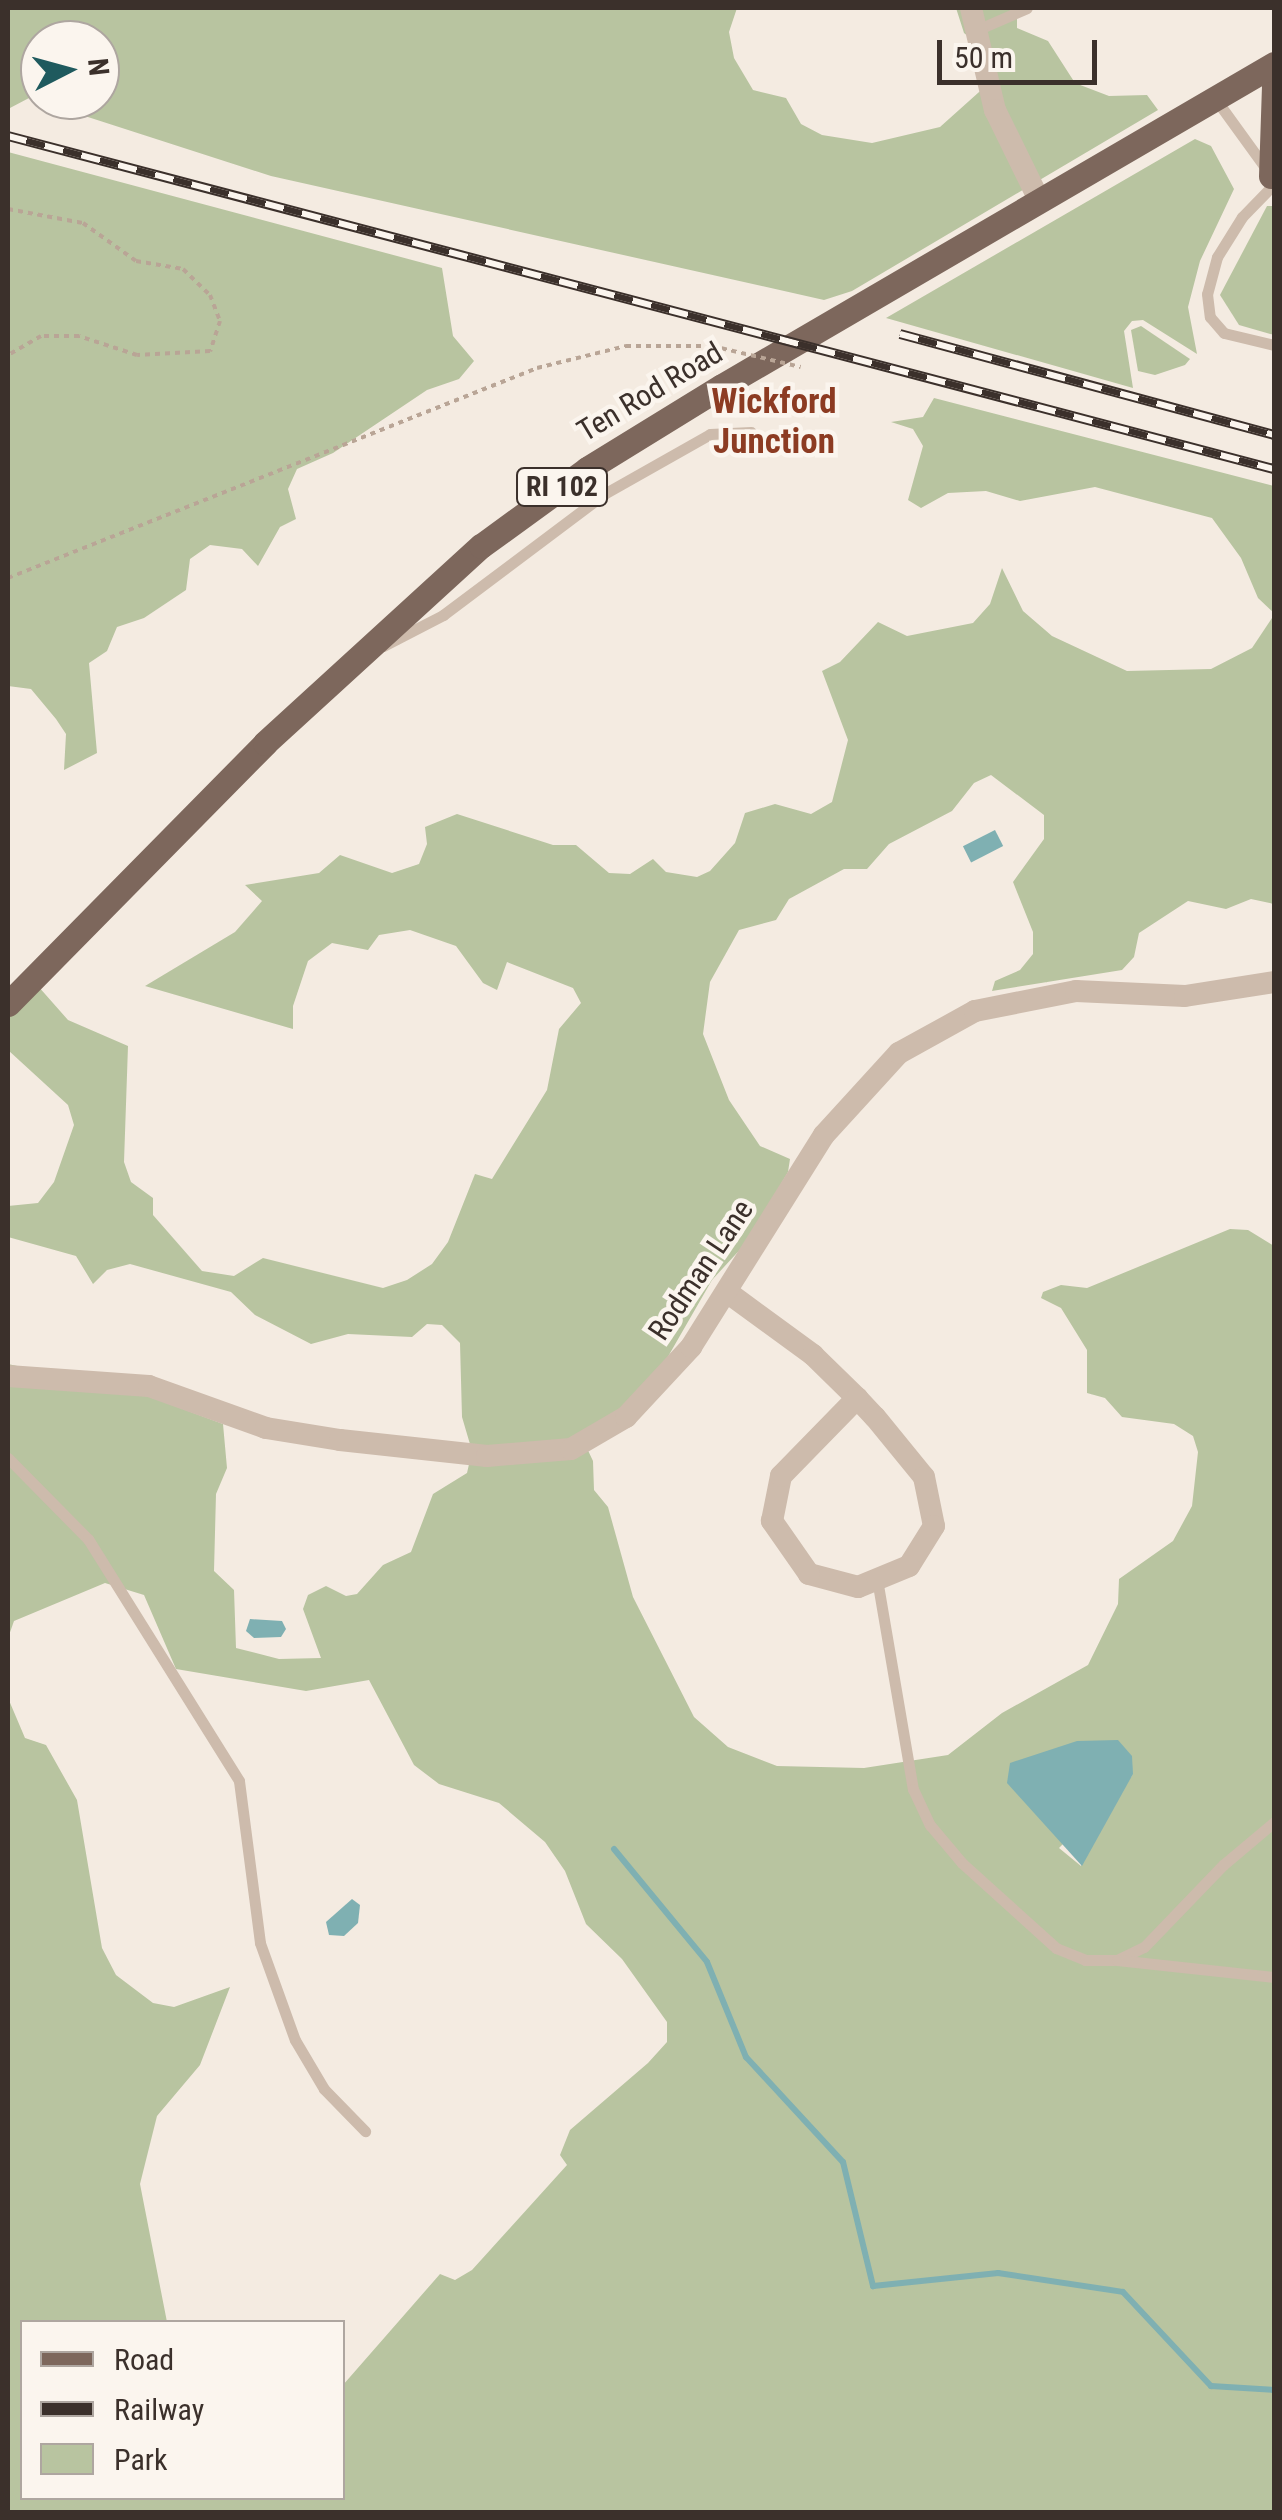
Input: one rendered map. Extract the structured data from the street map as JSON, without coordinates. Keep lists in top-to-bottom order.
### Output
{
  "streets": {
    "main road": ["Ten Rod Road", "RI 102"],
    "street": ["Rodman Lane"]
  },
  "districts": ["Wickford Junction"],
  "legend": ["Road", "Railway", "Park"],
  "scale_bar": "50 m",
  "north": "right"
}
